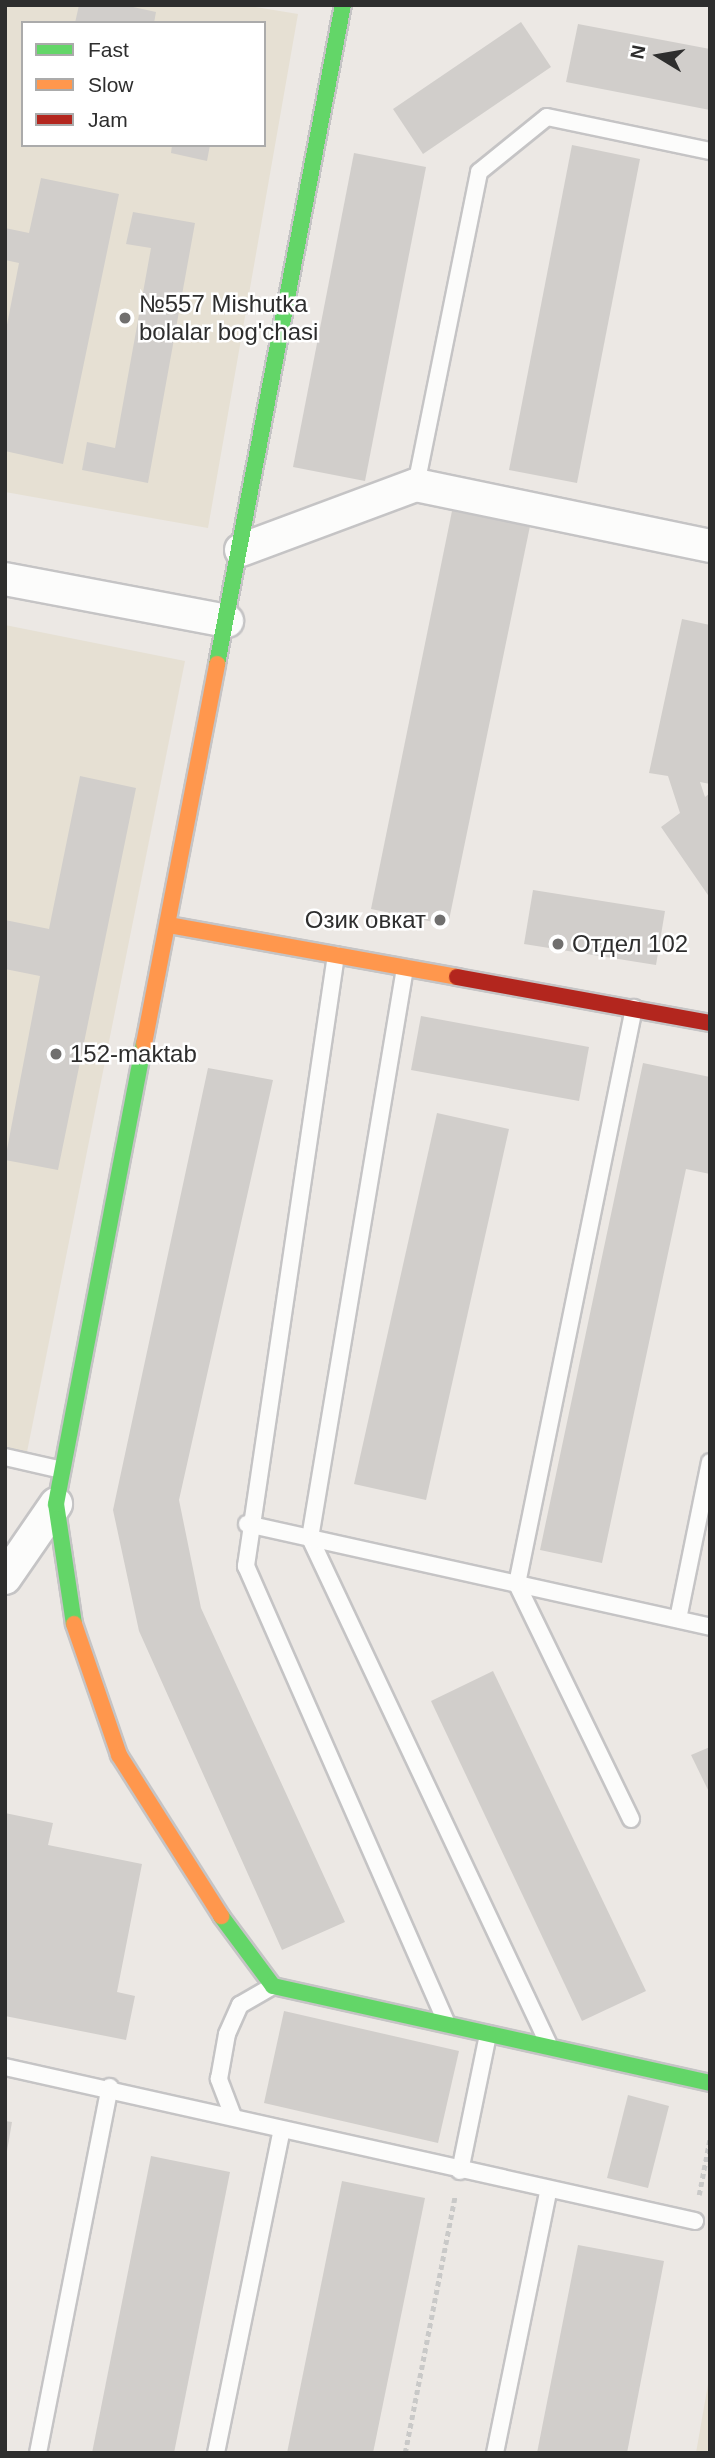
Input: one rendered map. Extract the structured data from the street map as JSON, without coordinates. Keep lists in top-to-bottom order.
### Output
{
  "places": [
    "№557 Mishutka bolalar bog'chasi",
    "Озик овкат",
    "Отдел 102",
    "152-maktab"
  ],
  "legend": ["Fast", "Slow", "Jam"],
  "north": "left"
}
